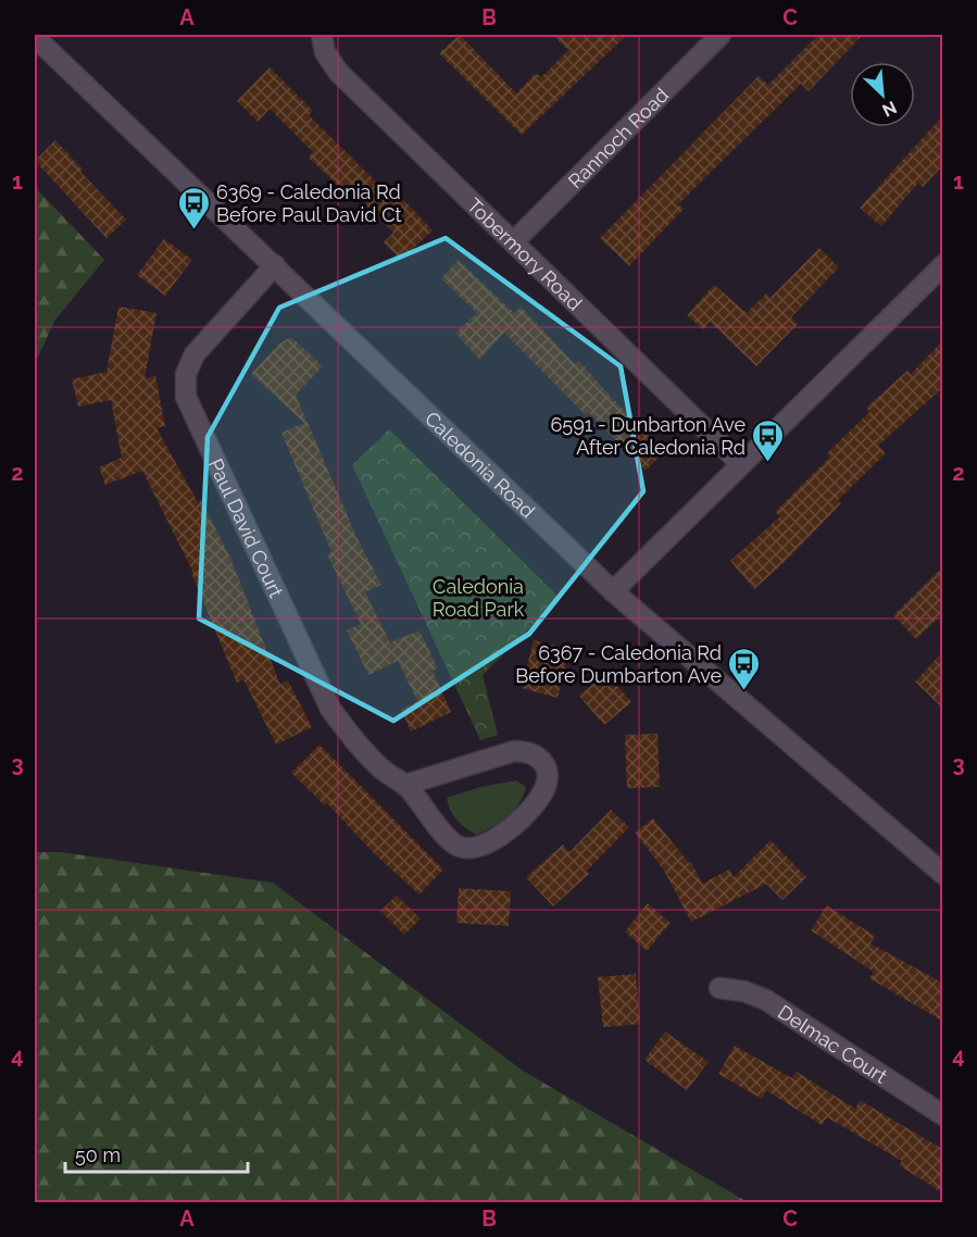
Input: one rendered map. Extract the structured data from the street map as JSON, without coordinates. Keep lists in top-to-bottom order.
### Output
{
  "streets": {
    "street": [
      "Rannoch Road",
      "Tobermory Road",
      "Caledonia Road",
      "Paul David Court",
      "Delmac Court"
    ]
  },
  "crossings": [
    ["Rannoch Road", "Tobermory Road"],
    ["Caledonia Road", "Paul David Court"]
  ],
  "parks": ["Caledonia Road Park"],
  "places": {
    "bus stop": ["6369 - Caledonia Rd Before Paul David Ct", "6591 - Dunbarton Ave After Caledonia Rd", "6367 - Caledonia Rd Before Dumbarton Ave"]
  },
  "scale_bar": "50 m",
  "north": "bottom right",
  "grid": {
    "columns": ["A", "B", "C"],
    "rows": [
      "1",
      "2",
      "3",
      "4"
    ]
  }
}
